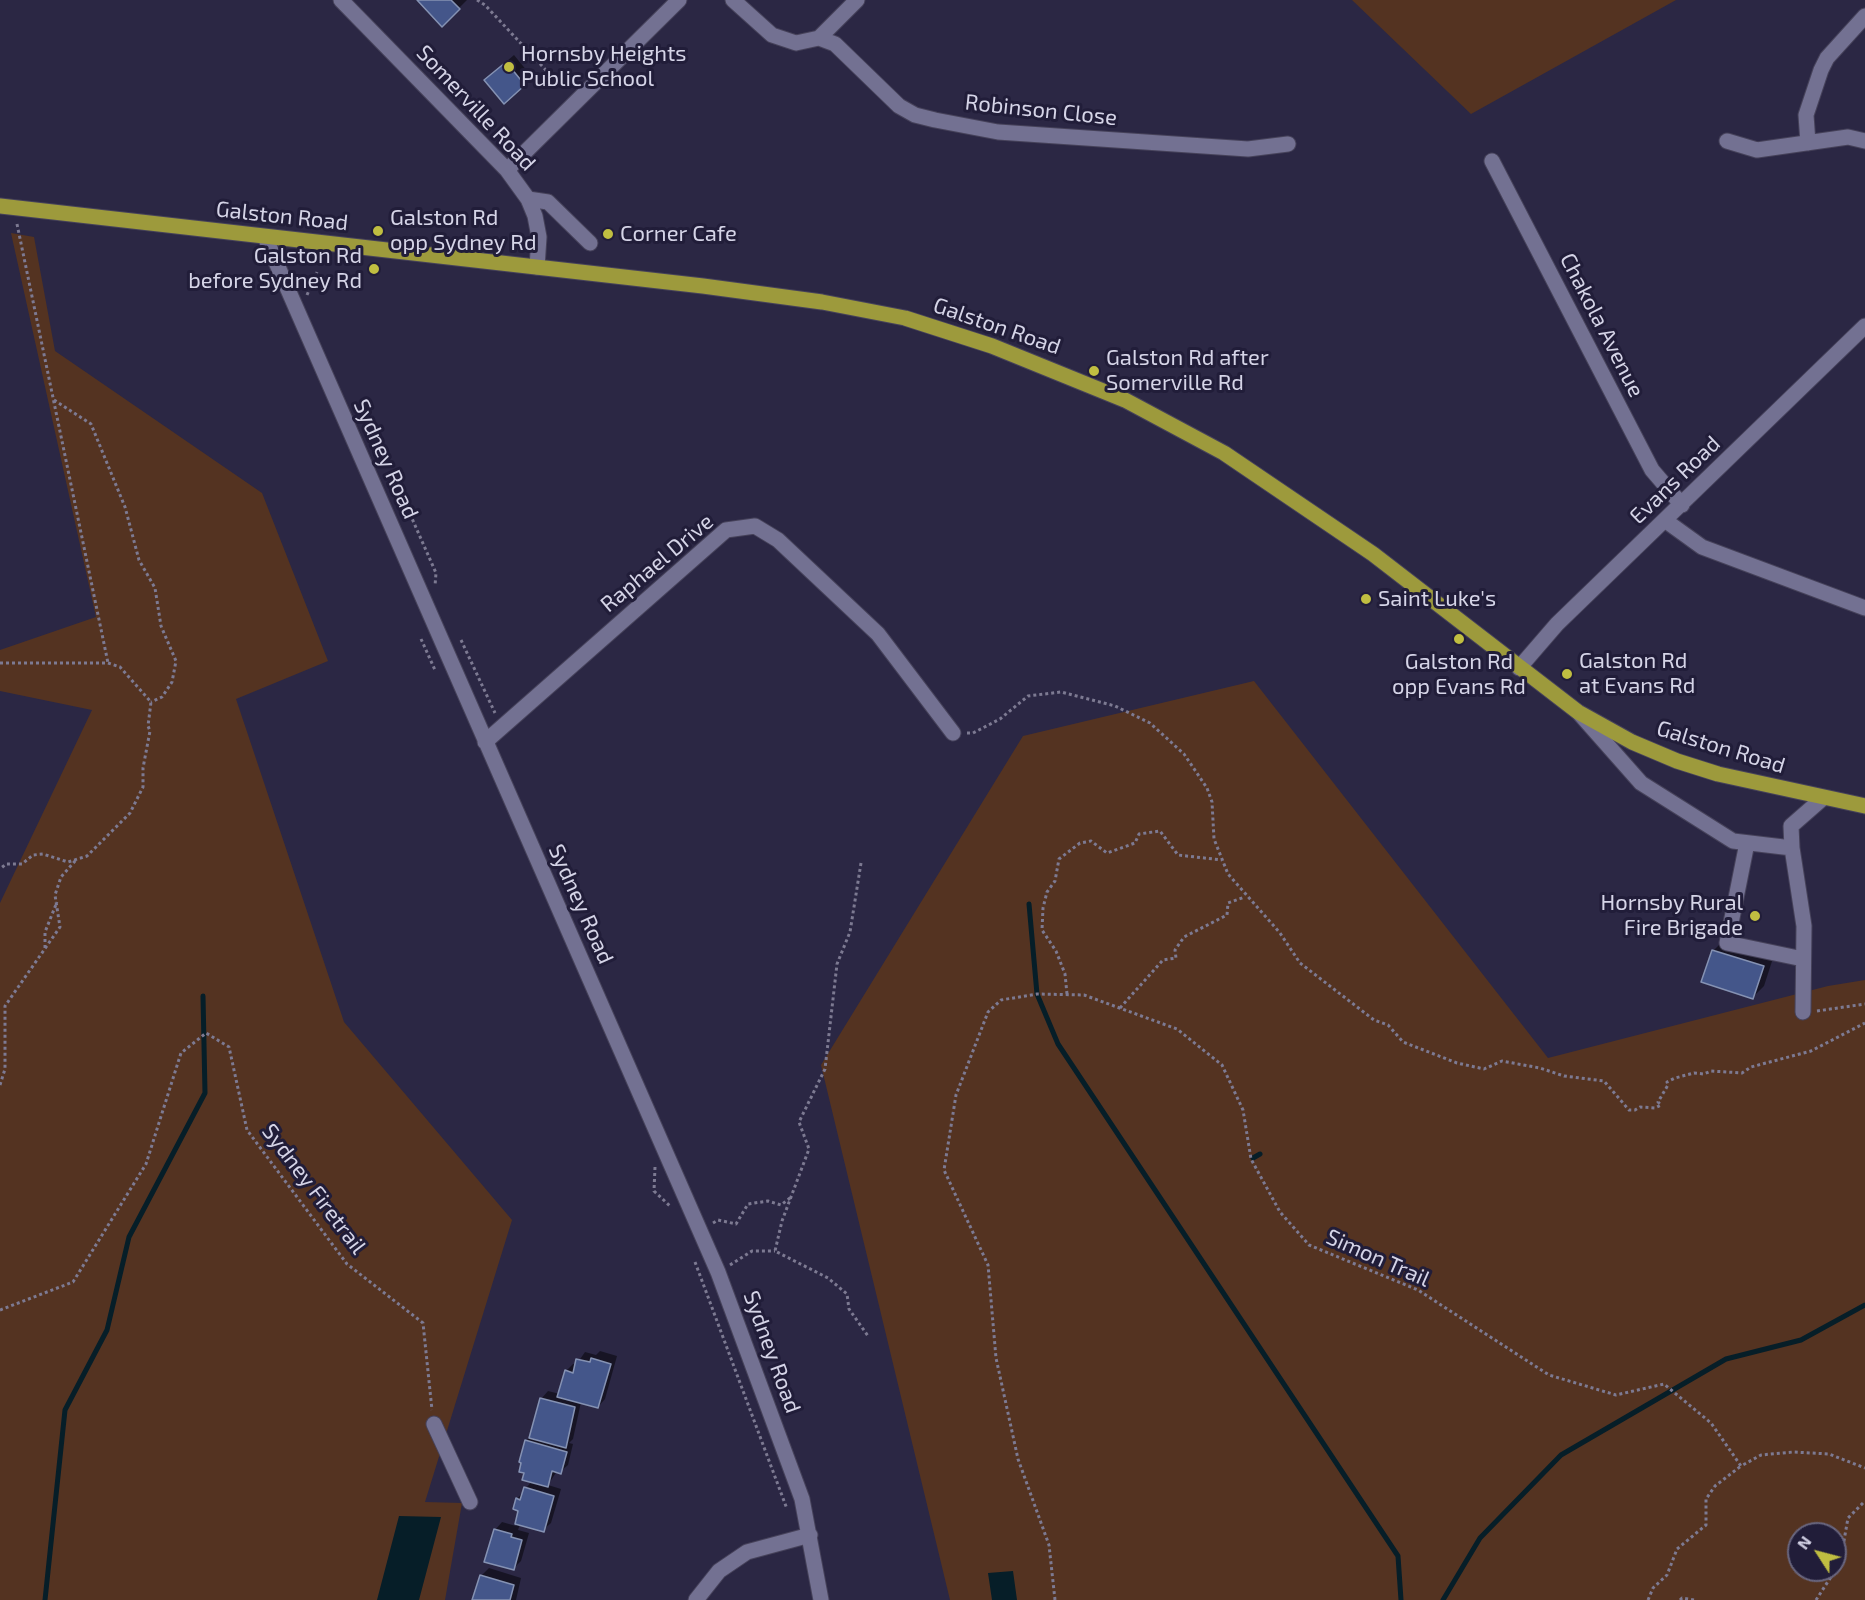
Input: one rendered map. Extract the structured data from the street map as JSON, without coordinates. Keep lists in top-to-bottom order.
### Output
{
  "streets": {
    "main road": ["Galston Road"],
    "street": [
      "Somerville Road",
      "Robinson Close",
      "Chakola Avenue",
      "Sydney Road",
      "Evans Road",
      "Raphael Drive"
    ],
    "path": ["Sydney Firetrail", "Simon Trail"]
  },
  "crossings": [
    ["Somerville Road", "Galston Road"],
    ["Galston Road", "Sydney Road"],
    ["Galston Road", "Evans Road"],
    ["Chakola Avenue", "Evans Road"],
    ["Sydney Road", "Raphael Drive"]
  ],
  "places": [
    "Hornsby Heights Public School",
    "Galston Rd opp Sydney Rd",
    "Corner Cafe",
    "Galston Rd before Sydney Rd",
    "Galston Rd after Somerville Rd",
    "Saint Luke's",
    "Galston Rd opp Evans Rd",
    "Galston Rd at Evans Rd",
    "Hornsby Rural Fire Brigade"
  ],
  "north": "top left"
}
